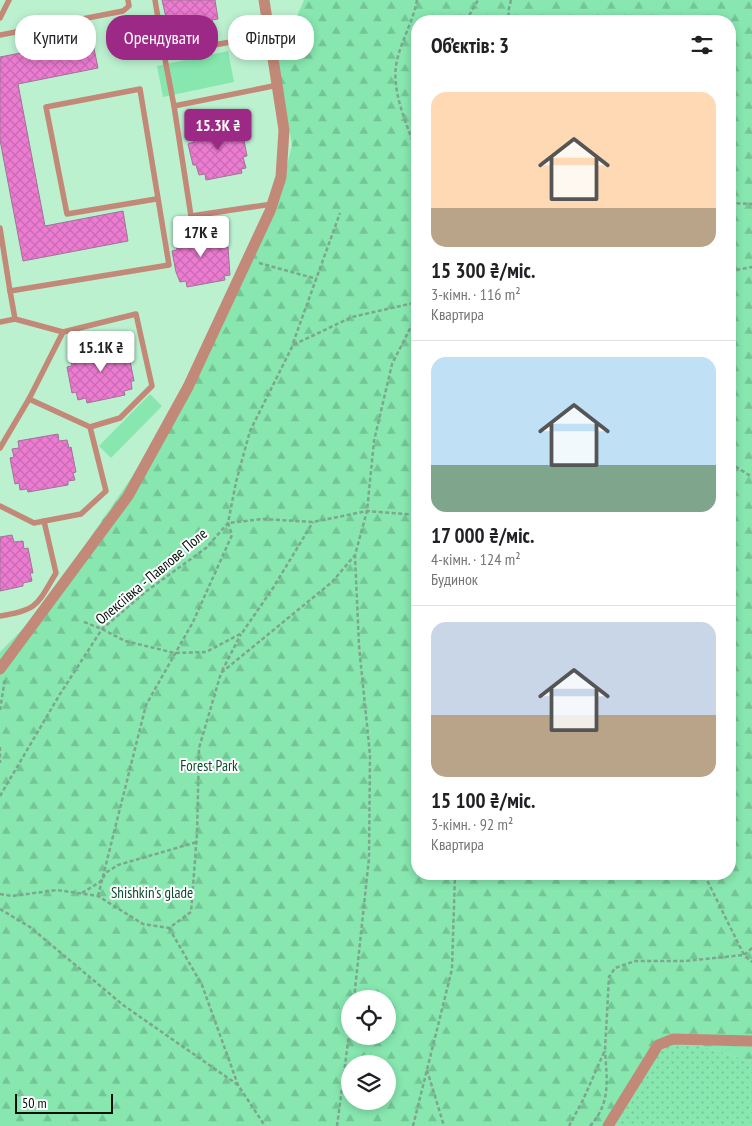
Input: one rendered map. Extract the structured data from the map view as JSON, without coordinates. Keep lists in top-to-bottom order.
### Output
{
  "streets": {
    "path": ["Олексіївка - Павлове Поле"]
  },
  "parks": ["Forest Park", "Shishkin’s glade"],
  "scale_bar": "50 m",
  "page": {
    "chip": ["Купити", "Орендувати", "Фільтри"],
    "heading": "Об’єктів: 3",
    "list": [
      {
        "name": "15 300 ₴/міс.",
        "note": "3-кімн. · 116 m² · Квартира"
      },
      {
        "name": "17 000 ₴/міс.",
        "note": "4-кімн. · 124 m² · Будинок"
      },
      {
        "name": "15 100 ₴/міс.",
        "note": "3-кімн. · 92 m² · Квартира"
      }
    ],
    "price": ["15.3K ₴", "17K ₴", "15.1K ₴"],
    "scale": "50 m"
  }
}
